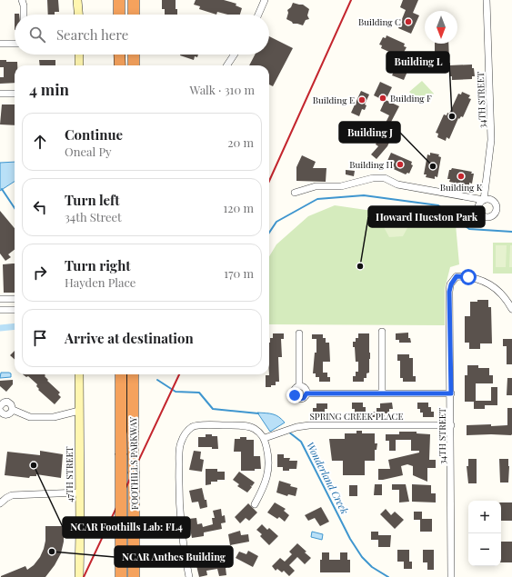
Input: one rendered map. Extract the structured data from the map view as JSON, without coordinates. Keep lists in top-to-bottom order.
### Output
{
  "streets": {
    "highway": ["FOOTHILLS PARKWAY"],
    "street": ["34TH STREET", "SPRING CREEK PLACE", "47TH STREET"]
  },
  "crossings": [
    ["34TH STREET", "SPRING CREEK PLACE"]
  ],
  "water": ["Wonderland Creek"],
  "places": [
    "Building C",
    "Building F",
    "Building E",
    "Building L",
    "Building H",
    "Building J",
    "Building K",
    "Howard Hueston Park",
    "NCAR Foothills Lab: FL4",
    "NCAR Anthes Building"
  ],
  "north": "bottom",
  "page": {
    "search": "Search here",
    "heading": ["4 min", "Walk · 310 m"],
    "list": [
      ["Continue", "Oneal Py", "20 m"],
      ["Turn left", "34th Street", "120 m"],
      ["Turn right", "Hayden Place", "170 m"],
      "Arrive at destination"
    ],
    "map_buttons": ["+", "−"]
  }
}
